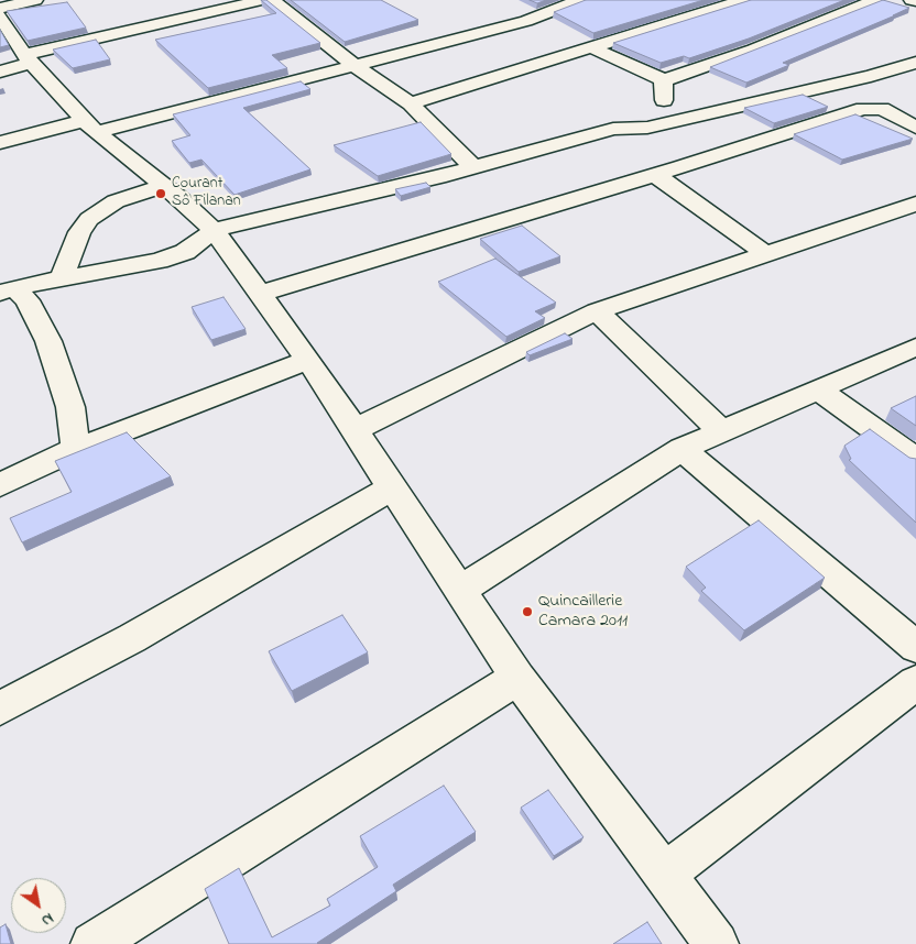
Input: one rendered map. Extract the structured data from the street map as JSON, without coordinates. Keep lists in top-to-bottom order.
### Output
{
  "places": ["Courant Sô Filanan", "Quincaillerie Camara 2011"],
  "north": "bottom right"
}
